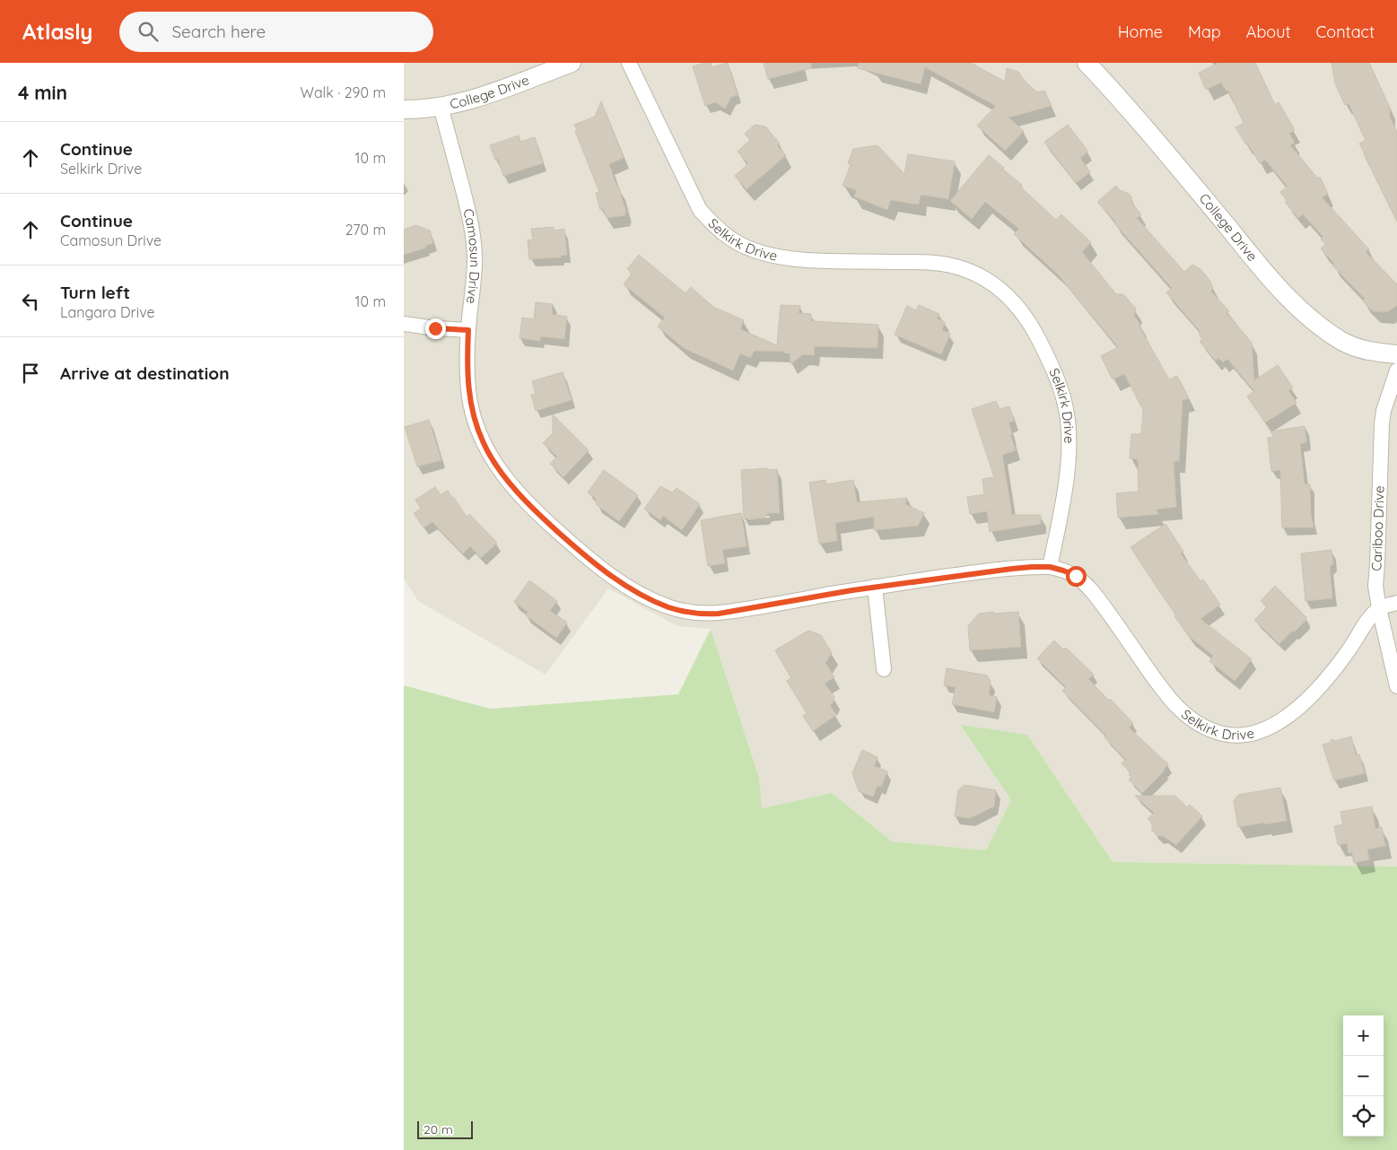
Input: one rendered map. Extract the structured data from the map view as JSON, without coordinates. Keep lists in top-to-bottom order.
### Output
{
  "streets": {
    "street": [
      "College Drive",
      "Selkirk Drive",
      "Camosun Drive",
      "Cariboo Drive"
    ]
  },
  "crossings": [
    ["College Drive", "Camosun Drive"],
    ["Selkirk Drive", "Camosun Drive"],
    ["Selkirk Drive", "Cariboo Drive"]
  ],
  "scale_bar": "20 m",
  "page": {
    "header": "Atlasly",
    "search": "Search here",
    "nav": [
      "Home",
      "Map",
      "About",
      "Contact"
    ],
    "heading": ["4 min", "Walk · 290 m"],
    "list": [
      ["Continue", "Selkirk Drive", "10 m"],
      ["Continue", "Camosun Drive", "270 m"],
      ["Turn left", "Langara Drive", "10 m"],
      "Arrive at destination"
    ],
    "map_buttons": ["+", "−"],
    "scale": "20 m"
  }
}
